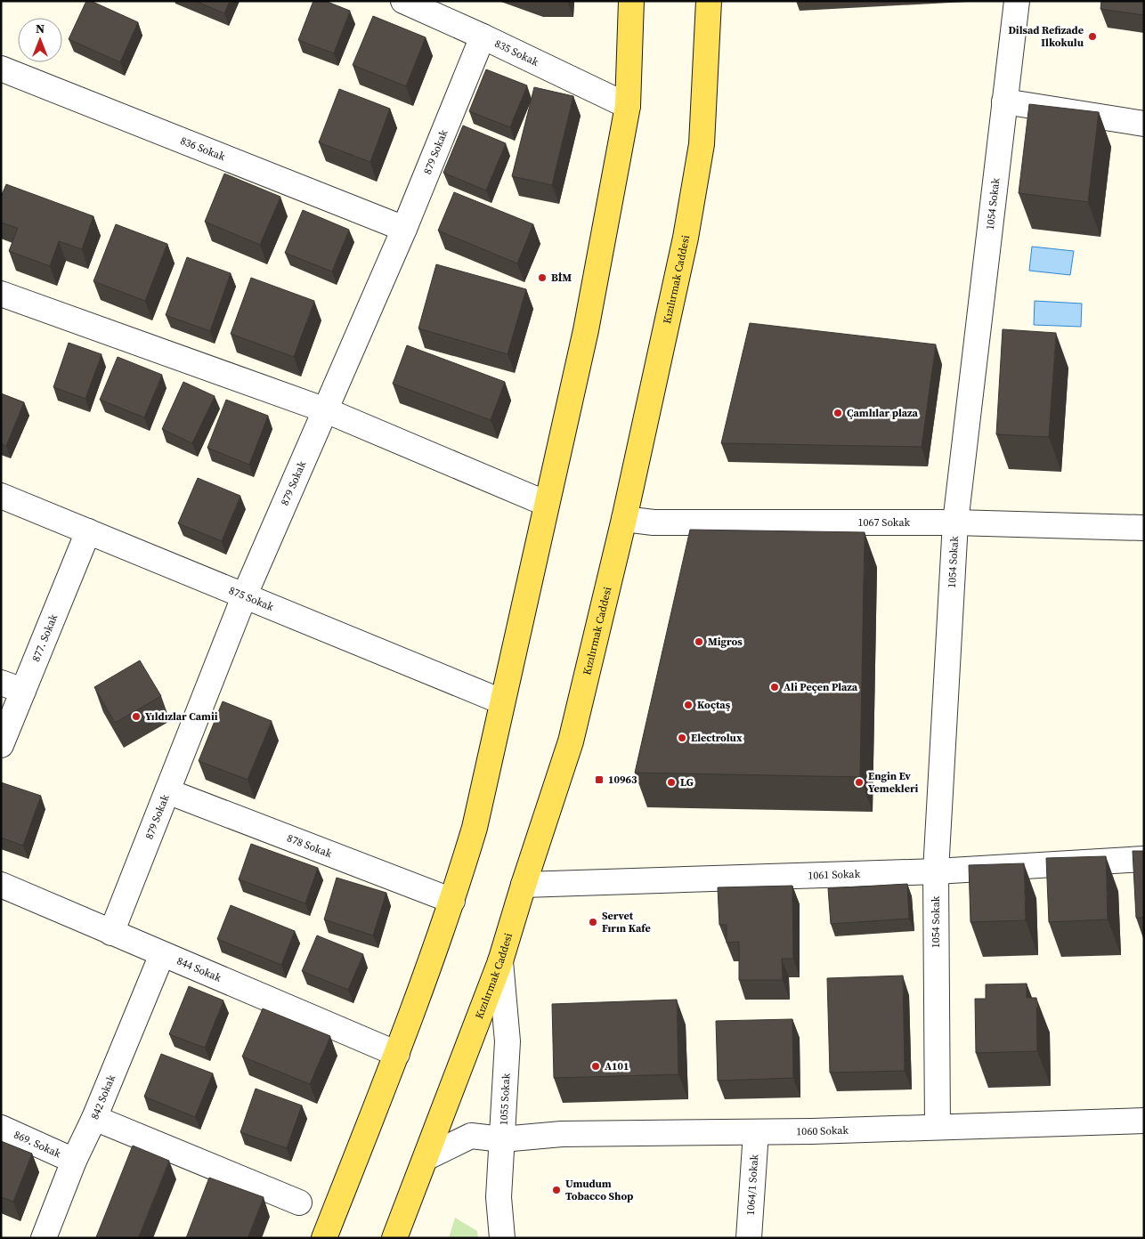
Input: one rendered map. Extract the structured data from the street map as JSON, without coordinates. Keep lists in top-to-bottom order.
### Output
{
  "streets": {
    "main road": ["Kızılırmak Caddesi"],
    "street": [
      "835 Sokak",
      "836 Sokak",
      "879 Sokak",
      "1054 Sokak",
      "1067 Sokak",
      "875 Sokak",
      "877. Sokak",
      "878 Sokak",
      "1061 Sokak",
      "844 Sokak",
      "842 Sokak",
      "1055 Sokak",
      "1060 Sokak",
      "869. Sokak",
      "1064/1 Sokak"
    ]
  },
  "crossings": [
    ["835 Sokak", "879 Sokak"],
    ["836 Sokak", "879 Sokak"],
    ["879 Sokak", "875 Sokak"],
    ["879 Sokak", "878 Sokak"],
    ["879 Sokak", "844 Sokak"],
    ["1054 Sokak", "1067 Sokak"],
    ["1054 Sokak", "1061 Sokak"],
    ["1054 Sokak", "1060 Sokak"],
    ["Kızılırmak Caddesi", "1067 Sokak"],
    ["Kızılırmak Caddesi", "1061 Sokak"],
    ["Kızılırmak Caddesi", "1055 Sokak"],
    ["Kızılırmak Caddesi", "1060 Sokak"],
    ["875 Sokak", "877. Sokak"],
    ["844 Sokak", "842 Sokak"],
    ["842 Sokak", "869. Sokak"],
    ["1055 Sokak", "1060 Sokak"],
    ["1060 Sokak", "1064/1 Sokak"]
  ],
  "places": {
    "other": [
      "Dilsad Refizade Ilkokulu",
      "BİM",
      "Çamlılar plaza",
      "Migros",
      "Ali Peçen Plaza",
      "Koçtaş",
      "Yıldızlar Camii",
      "Electrolux",
      "LG",
      "Engin Ev Yemekleri",
      "Servet Fırın Kafe",
      "A101",
      "Umudum Tobacco Shop"
    ],
    "transit": ["10963"]
  },
  "north": "top"
}
